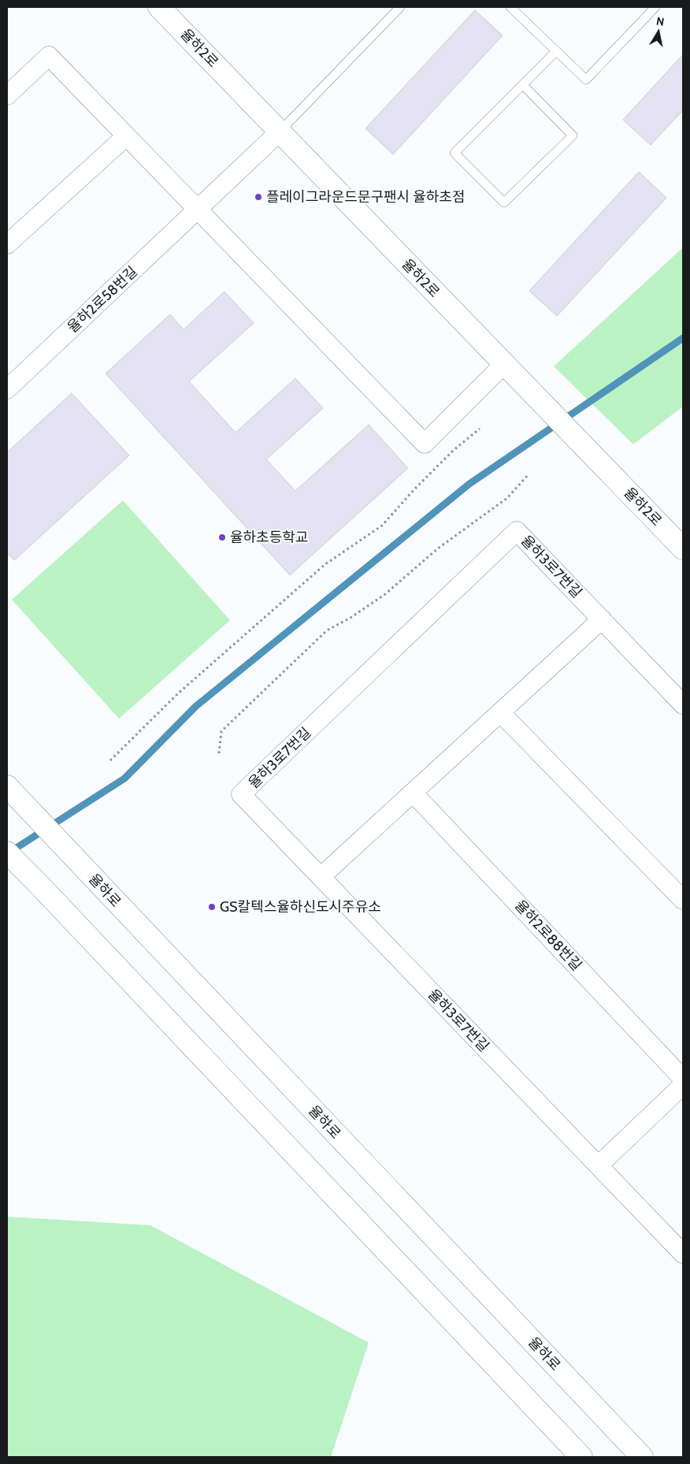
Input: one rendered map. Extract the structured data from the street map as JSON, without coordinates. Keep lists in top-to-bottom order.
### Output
{
  "streets": {
    "main road": ["율하2로", "율하로"],
    "street": ["율하2로58번길", "율하3로7번길", "율하2로88번길"]
  },
  "crossings": [
    ["율하2로", "율하2로58번길"]
  ],
  "places": ["플레이그라운드문구팬시 율하초점", "율하초등학교", "GS칼텍스율하신도시주유소"],
  "north": "top"
}
